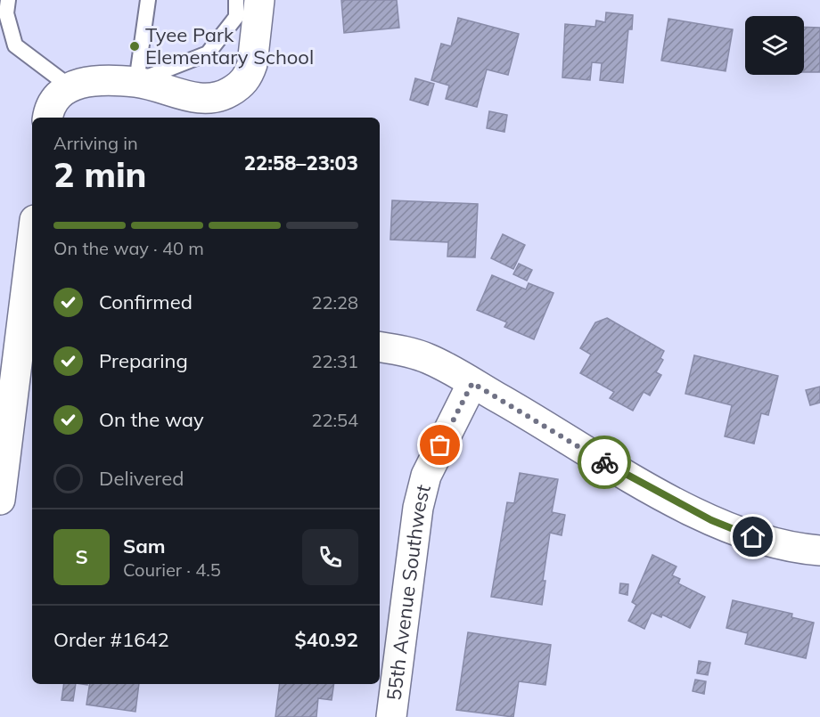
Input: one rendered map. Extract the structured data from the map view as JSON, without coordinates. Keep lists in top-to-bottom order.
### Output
{
  "streets": {
    "street": ["55th Avenue Southwest"]
  },
  "places": ["Tyee Park Elementary School"],
  "page": {
    "heading": ["2 min", "Arriving in", "22:58–23:03"],
    "panel": [
      "Sam",
      "Courier · 4.5",
      "Order #1642",
      "$40.92"
    ],
    "bar": "On the way · 40 m",
    "list": [
      ["Confirmed", "22:28"],
      ["Preparing", "22:31"],
      ["On the way", "22:54"],
      "Delivered"
    ],
    "round": "S"
  }
}
